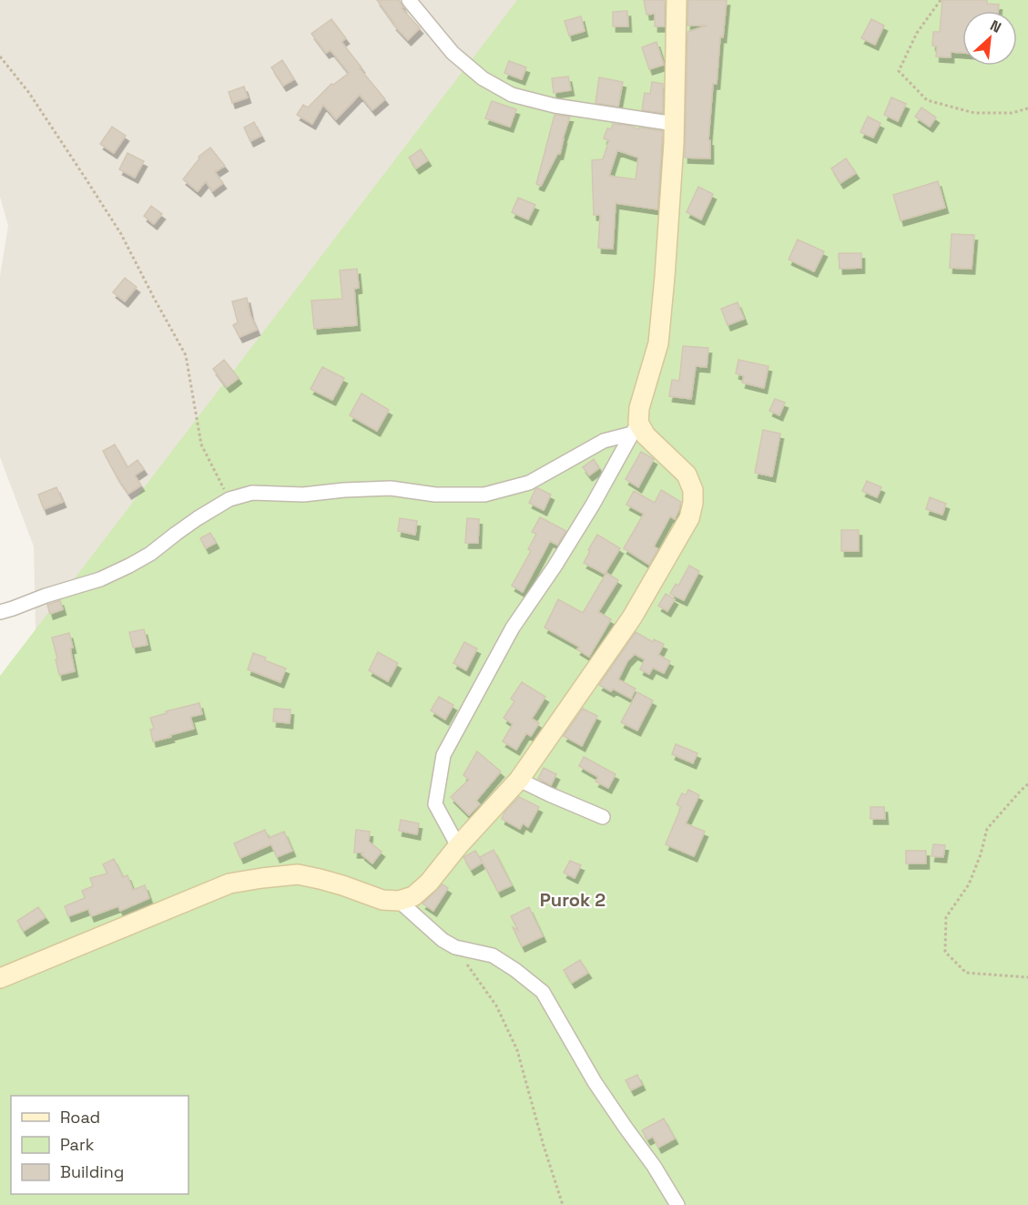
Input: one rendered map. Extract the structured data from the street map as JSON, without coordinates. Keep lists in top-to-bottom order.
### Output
{
  "districts": ["Purok 2"],
  "legend": ["Road", "Park", "Building"],
  "north": "top right"
}
